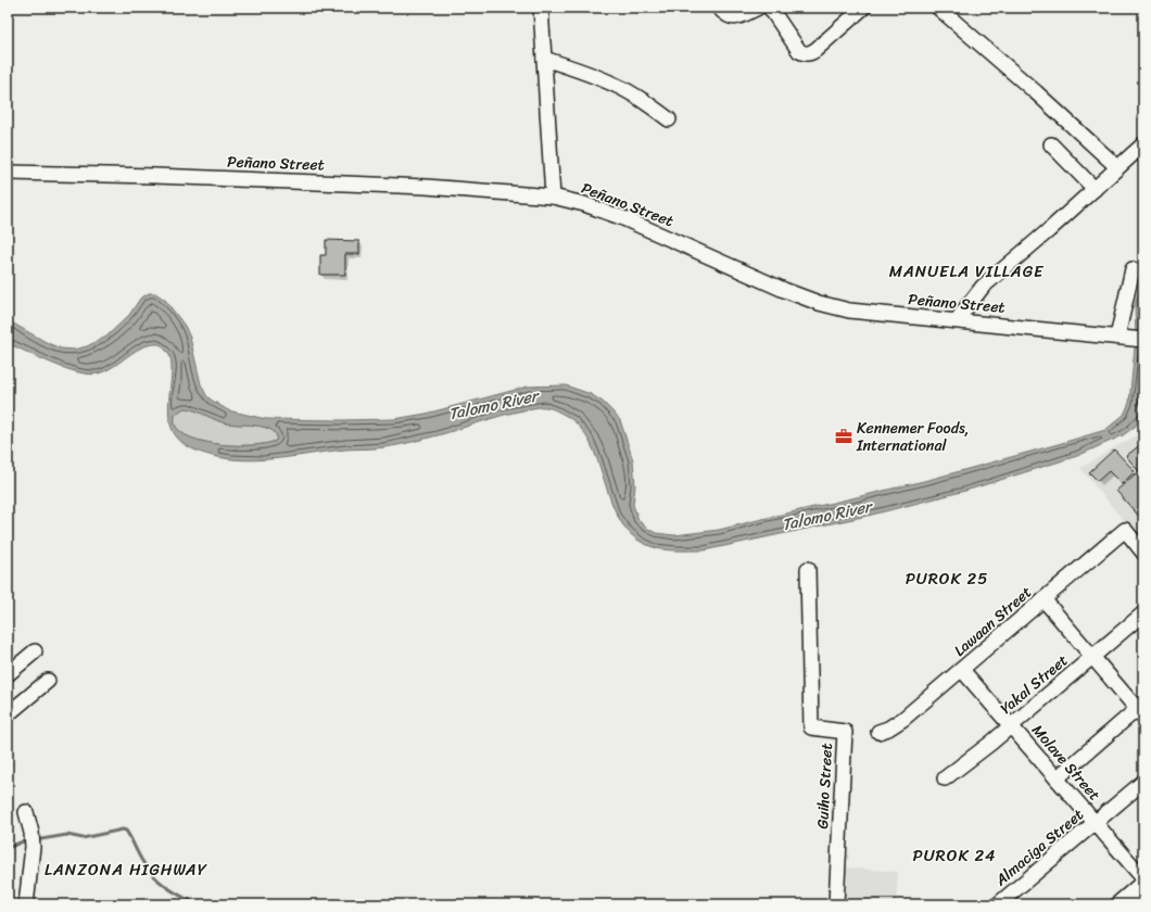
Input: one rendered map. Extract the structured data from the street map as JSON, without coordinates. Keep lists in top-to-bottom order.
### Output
{
  "streets": {
    "street": [
      "Peñano Street",
      "Lawaan Street",
      "Yakal Street",
      "Molave Street",
      "Guiho Street",
      "Almaciga Street"
    ]
  },
  "crossings": [
    ["Lawaan Street", "Molave Street"],
    ["Yakal Street", "Molave Street"],
    ["Molave Street", "Almaciga Street"]
  ],
  "districts": [
    "MANUELA VILLAGE",
    "PUROK 25",
    "PUROK 24",
    "LANZONA HIGHWAY"
  ],
  "water": ["Talomo River"],
  "places": {
    "office": ["Kennemer Foods, International"]
  }
}
